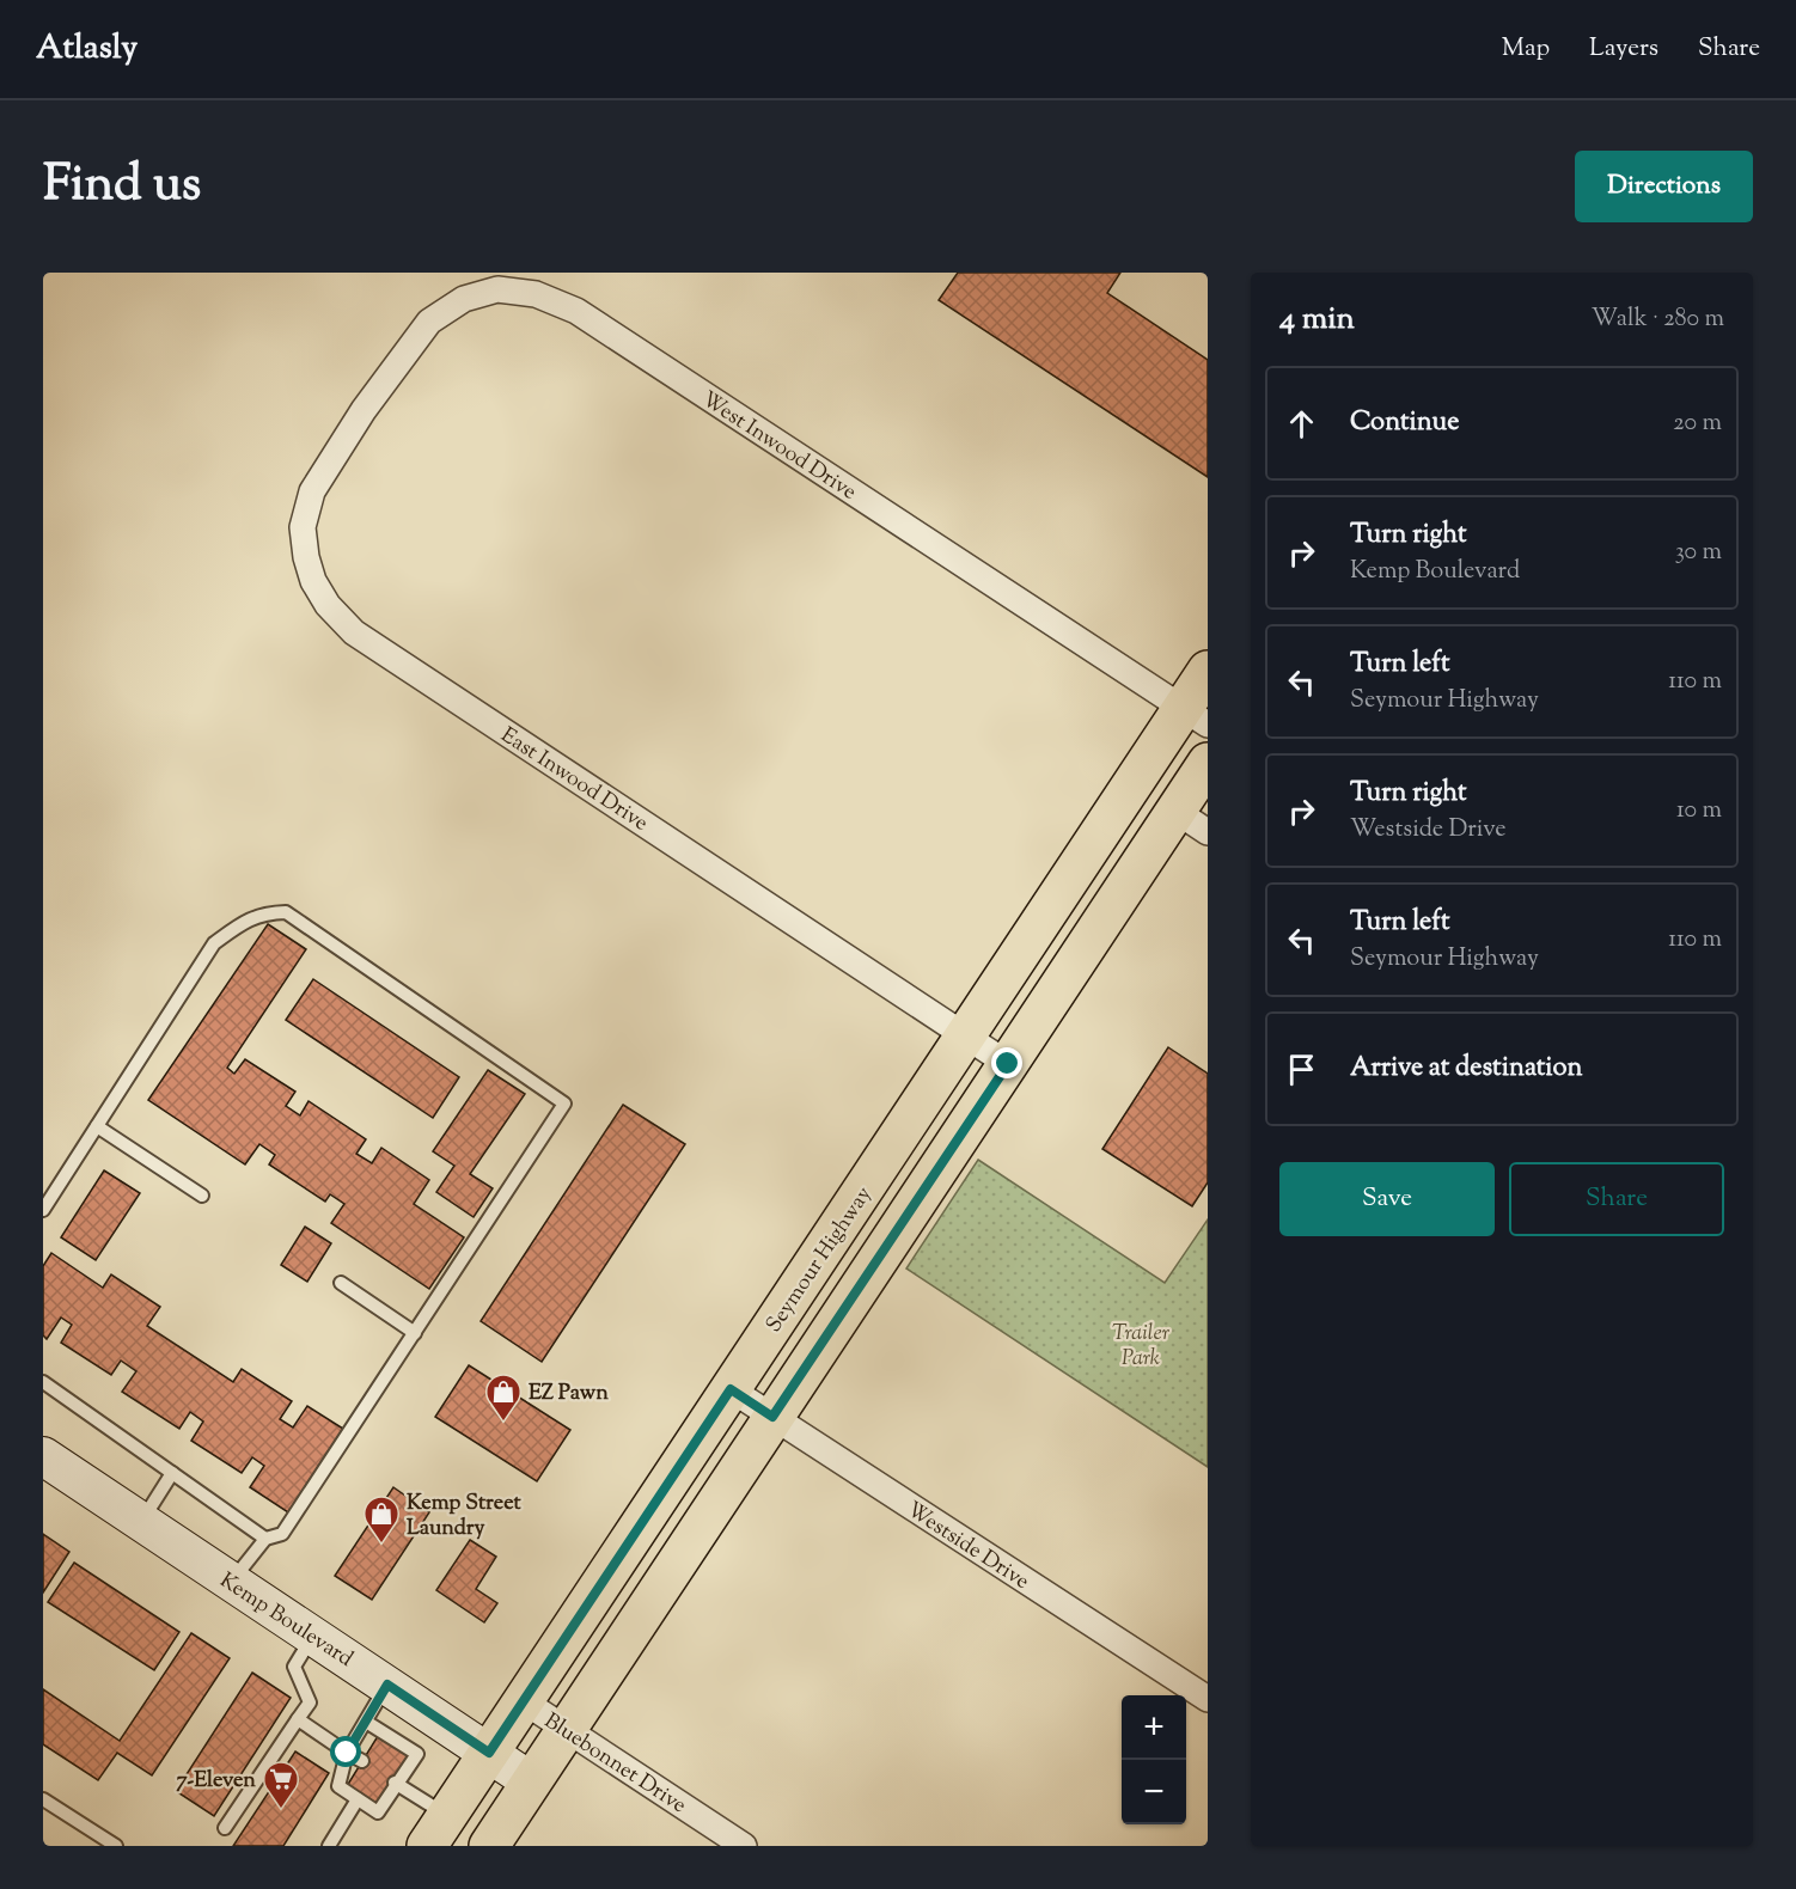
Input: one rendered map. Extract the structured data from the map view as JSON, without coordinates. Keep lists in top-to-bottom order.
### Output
{
  "streets": {
    "main road": ["Seymour Highway", "Kemp Boulevard"],
    "street": [
      "West Inwood Drive",
      "East Inwood Drive",
      "Westside Drive",
      "Bluebonnet Drive"
    ]
  },
  "crossings": [
    ["West Inwood Drive", "East Inwood Drive"],
    ["West Inwood Drive", "Seymour Highway"],
    ["East Inwood Drive", "Seymour Highway"],
    ["Seymour Highway", "Westside Drive"],
    ["Seymour Highway", "Kemp Boulevard"],
    ["Seymour Highway", "Bluebonnet Drive"]
  ],
  "parks": ["Trailer Park"],
  "places": {
    "shop": ["EZ Pawn", "Kemp Street Laundry"],
    "supermarket": ["7-Eleven"]
  },
  "page": {
    "header": "Atlasly",
    "nav": ["Map", "Layers", "Share"],
    "title": "Find us",
    "buttons": [
      "Directions",
      ["Save", "Share"]
    ],
    "heading": ["4 min", "Walk · 280 m"],
    "list": [
      ["Continue", "20 m"],
      ["Turn right", "Kemp Boulevard", "30 m"],
      ["Turn left", "Seymour Highway", "110 m"],
      ["Turn right", "Westside Drive", "10 m"],
      ["Turn left", "Seymour Highway", "110 m"],
      "Arrive at destination"
    ],
    "map_buttons": ["+", "−"]
  }
}
